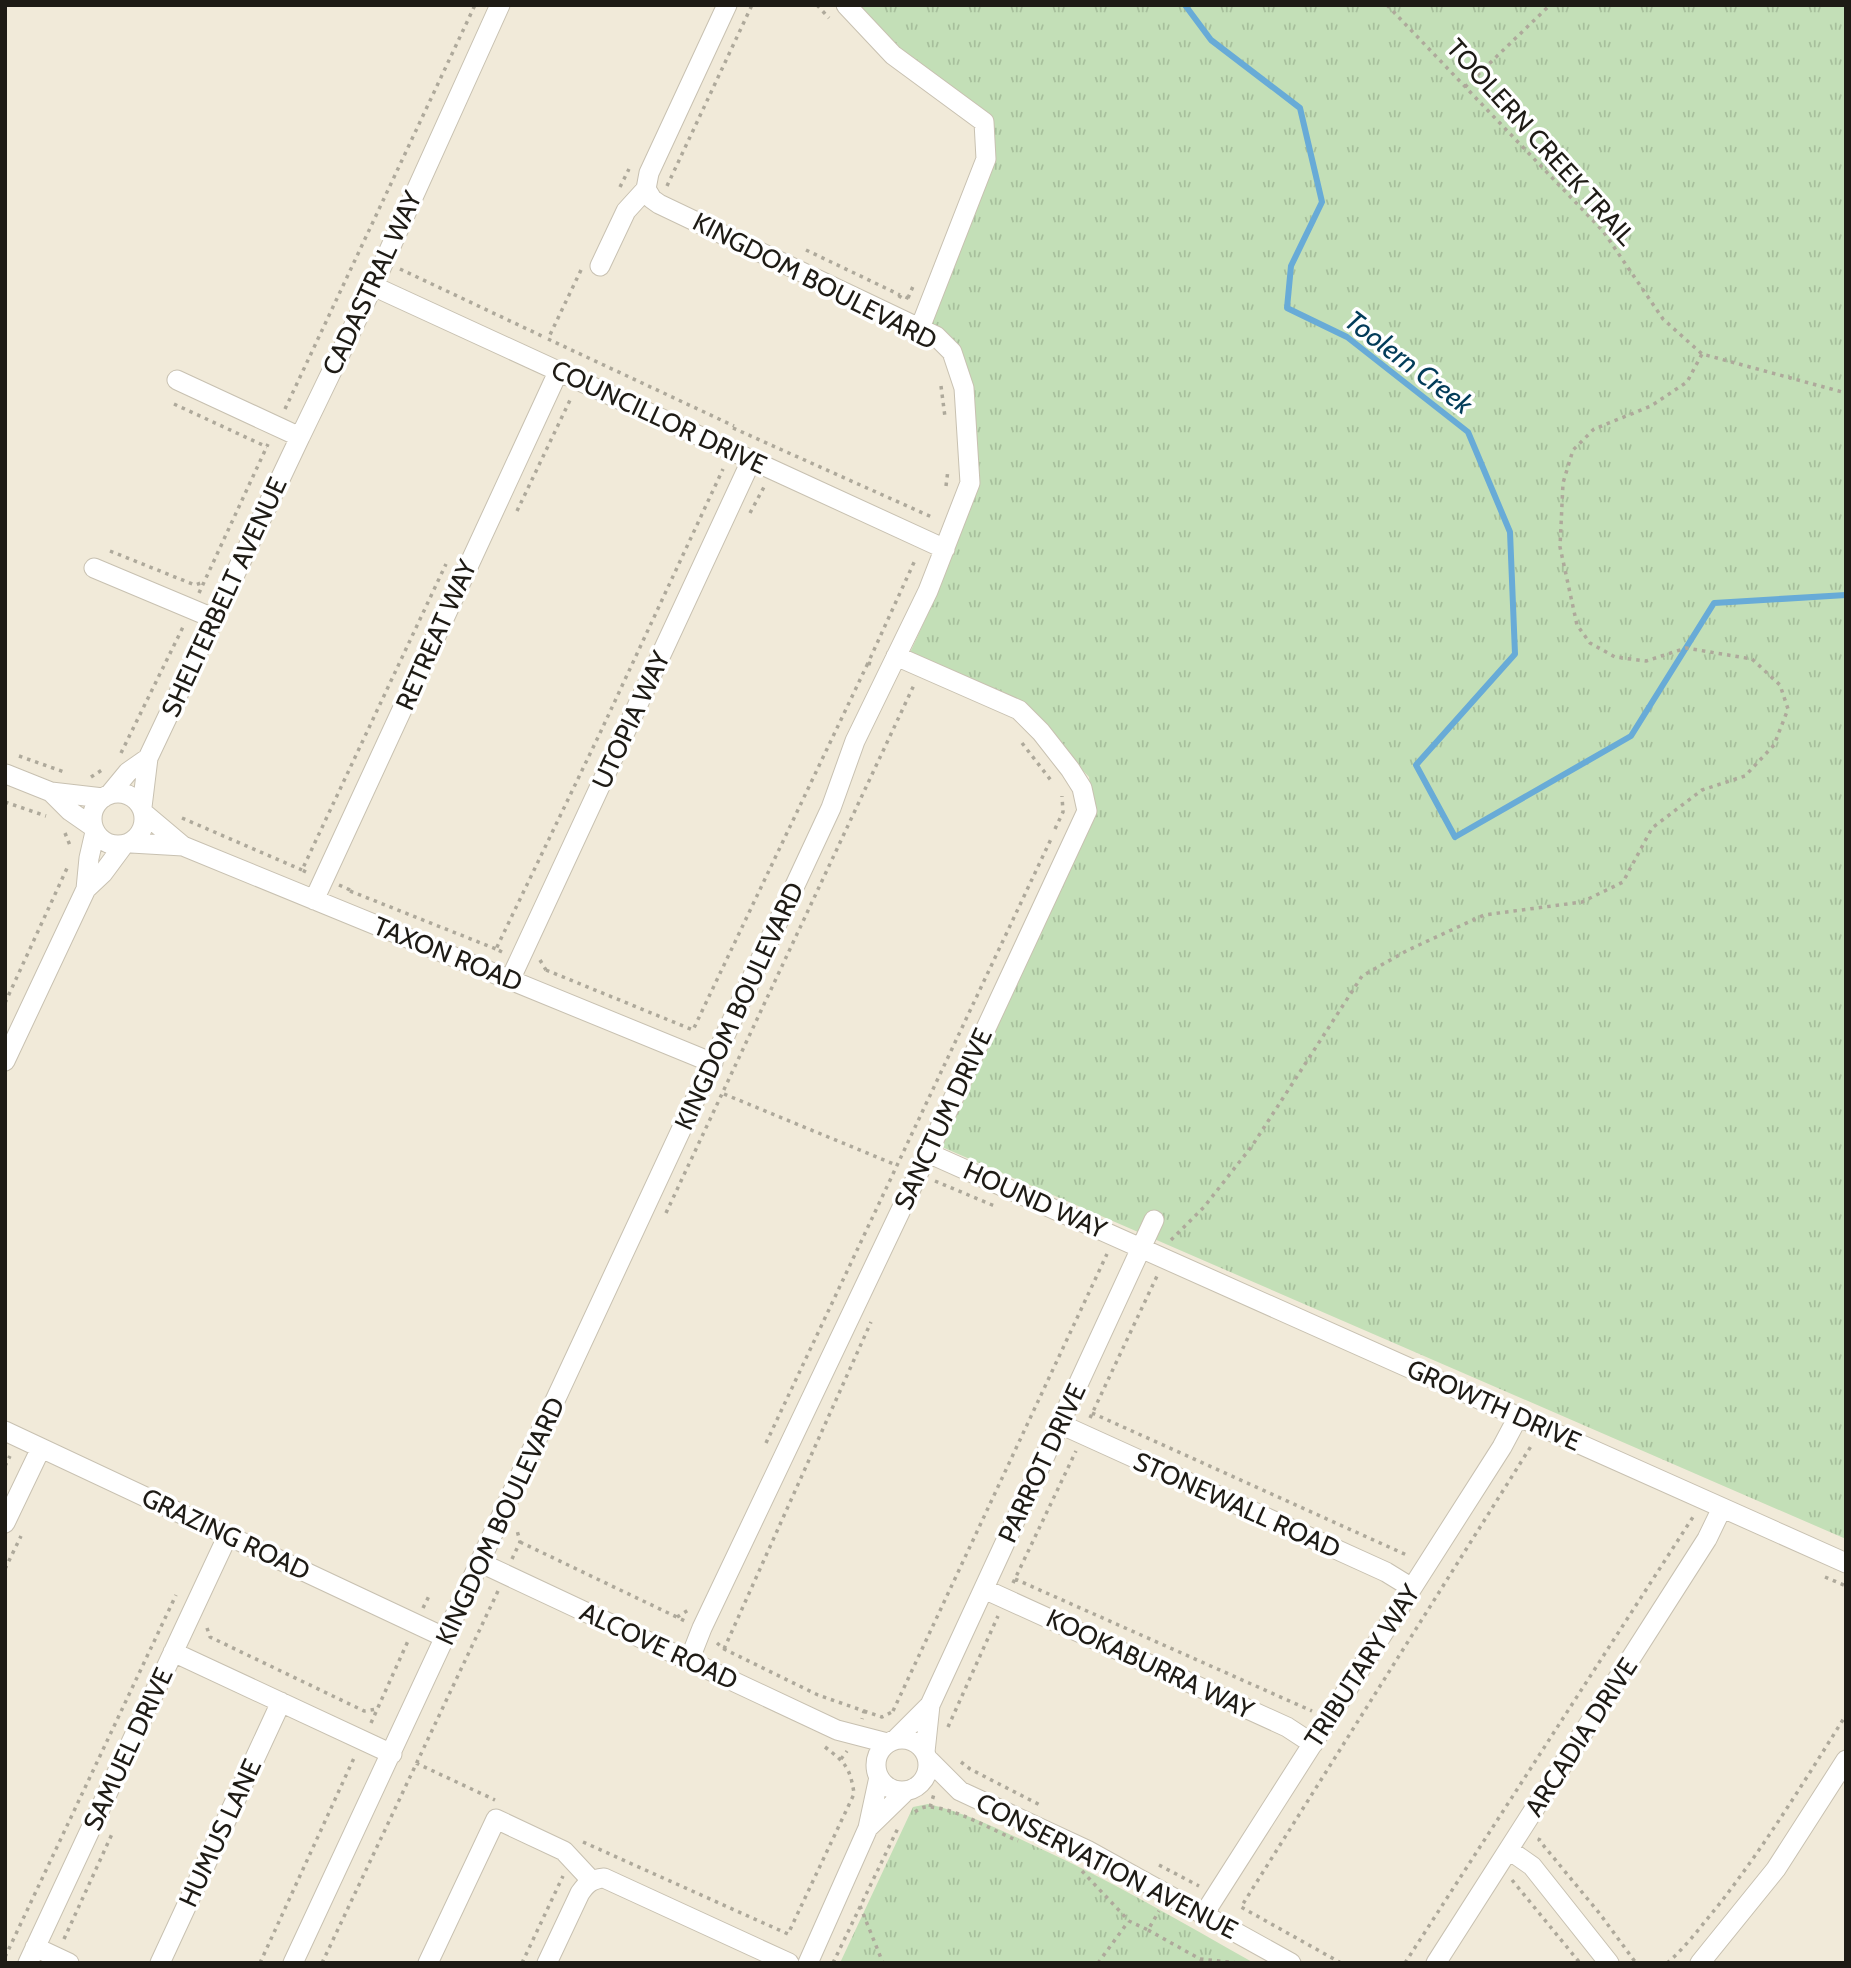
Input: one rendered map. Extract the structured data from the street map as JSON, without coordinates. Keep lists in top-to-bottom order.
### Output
{
  "streets": {
    "street": [
      "KINGDOM BOULEVARD",
      "CADASTRAL WAY",
      "COUNCILLOR DRIVE",
      "SHELTERBELT AVENUE",
      "RETREAT WAY",
      "UTOPIA WAY",
      "TAXON ROAD",
      "SANCTUM DRIVE",
      "HOUND WAY",
      "GROWTH DRIVE",
      "PARROT DRIVE",
      "STONEWALL ROAD",
      "GRAZING ROAD",
      "ALCOVE ROAD",
      "KOOKABURRA WAY",
      "TRIBUTARY WAY",
      "ARCADIA DRIVE",
      "SAMUEL DRIVE",
      "HUMUS LANE",
      "CONSERVATION AVENUE"
    ],
    "path": ["TOOLERN CREEK TRAIL"]
  },
  "crossings": [
    ["KINGDOM BOULEVARD", "COUNCILLOR DRIVE"],
    ["KINGDOM BOULEVARD", "TAXON ROAD"],
    ["KINGDOM BOULEVARD", "SANCTUM DRIVE"],
    ["KINGDOM BOULEVARD", "GRAZING ROAD"],
    ["KINGDOM BOULEVARD", "ALCOVE ROAD"],
    ["CADASTRAL WAY", "COUNCILLOR DRIVE"],
    ["CADASTRAL WAY", "SHELTERBELT AVENUE"],
    ["COUNCILLOR DRIVE", "RETREAT WAY"],
    ["COUNCILLOR DRIVE", "UTOPIA WAY"],
    ["RETREAT WAY", "TAXON ROAD"],
    ["UTOPIA WAY", "TAXON ROAD"],
    ["SANCTUM DRIVE", "HOUND WAY"],
    ["SANCTUM DRIVE", "ALCOVE ROAD"],
    ["HOUND WAY", "GROWTH DRIVE"],
    ["HOUND WAY", "PARROT DRIVE"],
    ["GROWTH DRIVE", "PARROT DRIVE"],
    ["GROWTH DRIVE", "TRIBUTARY WAY"],
    ["GROWTH DRIVE", "ARCADIA DRIVE"],
    ["PARROT DRIVE", "STONEWALL ROAD"],
    ["PARROT DRIVE", "ALCOVE ROAD"],
    ["PARROT DRIVE", "KOOKABURRA WAY"],
    ["PARROT DRIVE", "CONSERVATION AVENUE"],
    ["STONEWALL ROAD", "TRIBUTARY WAY"],
    ["GRAZING ROAD", "SAMUEL DRIVE"],
    ["ALCOVE ROAD", "CONSERVATION AVENUE"],
    ["KOOKABURRA WAY", "TRIBUTARY WAY"],
    ["TRIBUTARY WAY", "CONSERVATION AVENUE"]
  ],
  "water": ["Toolern Creek"]
}
